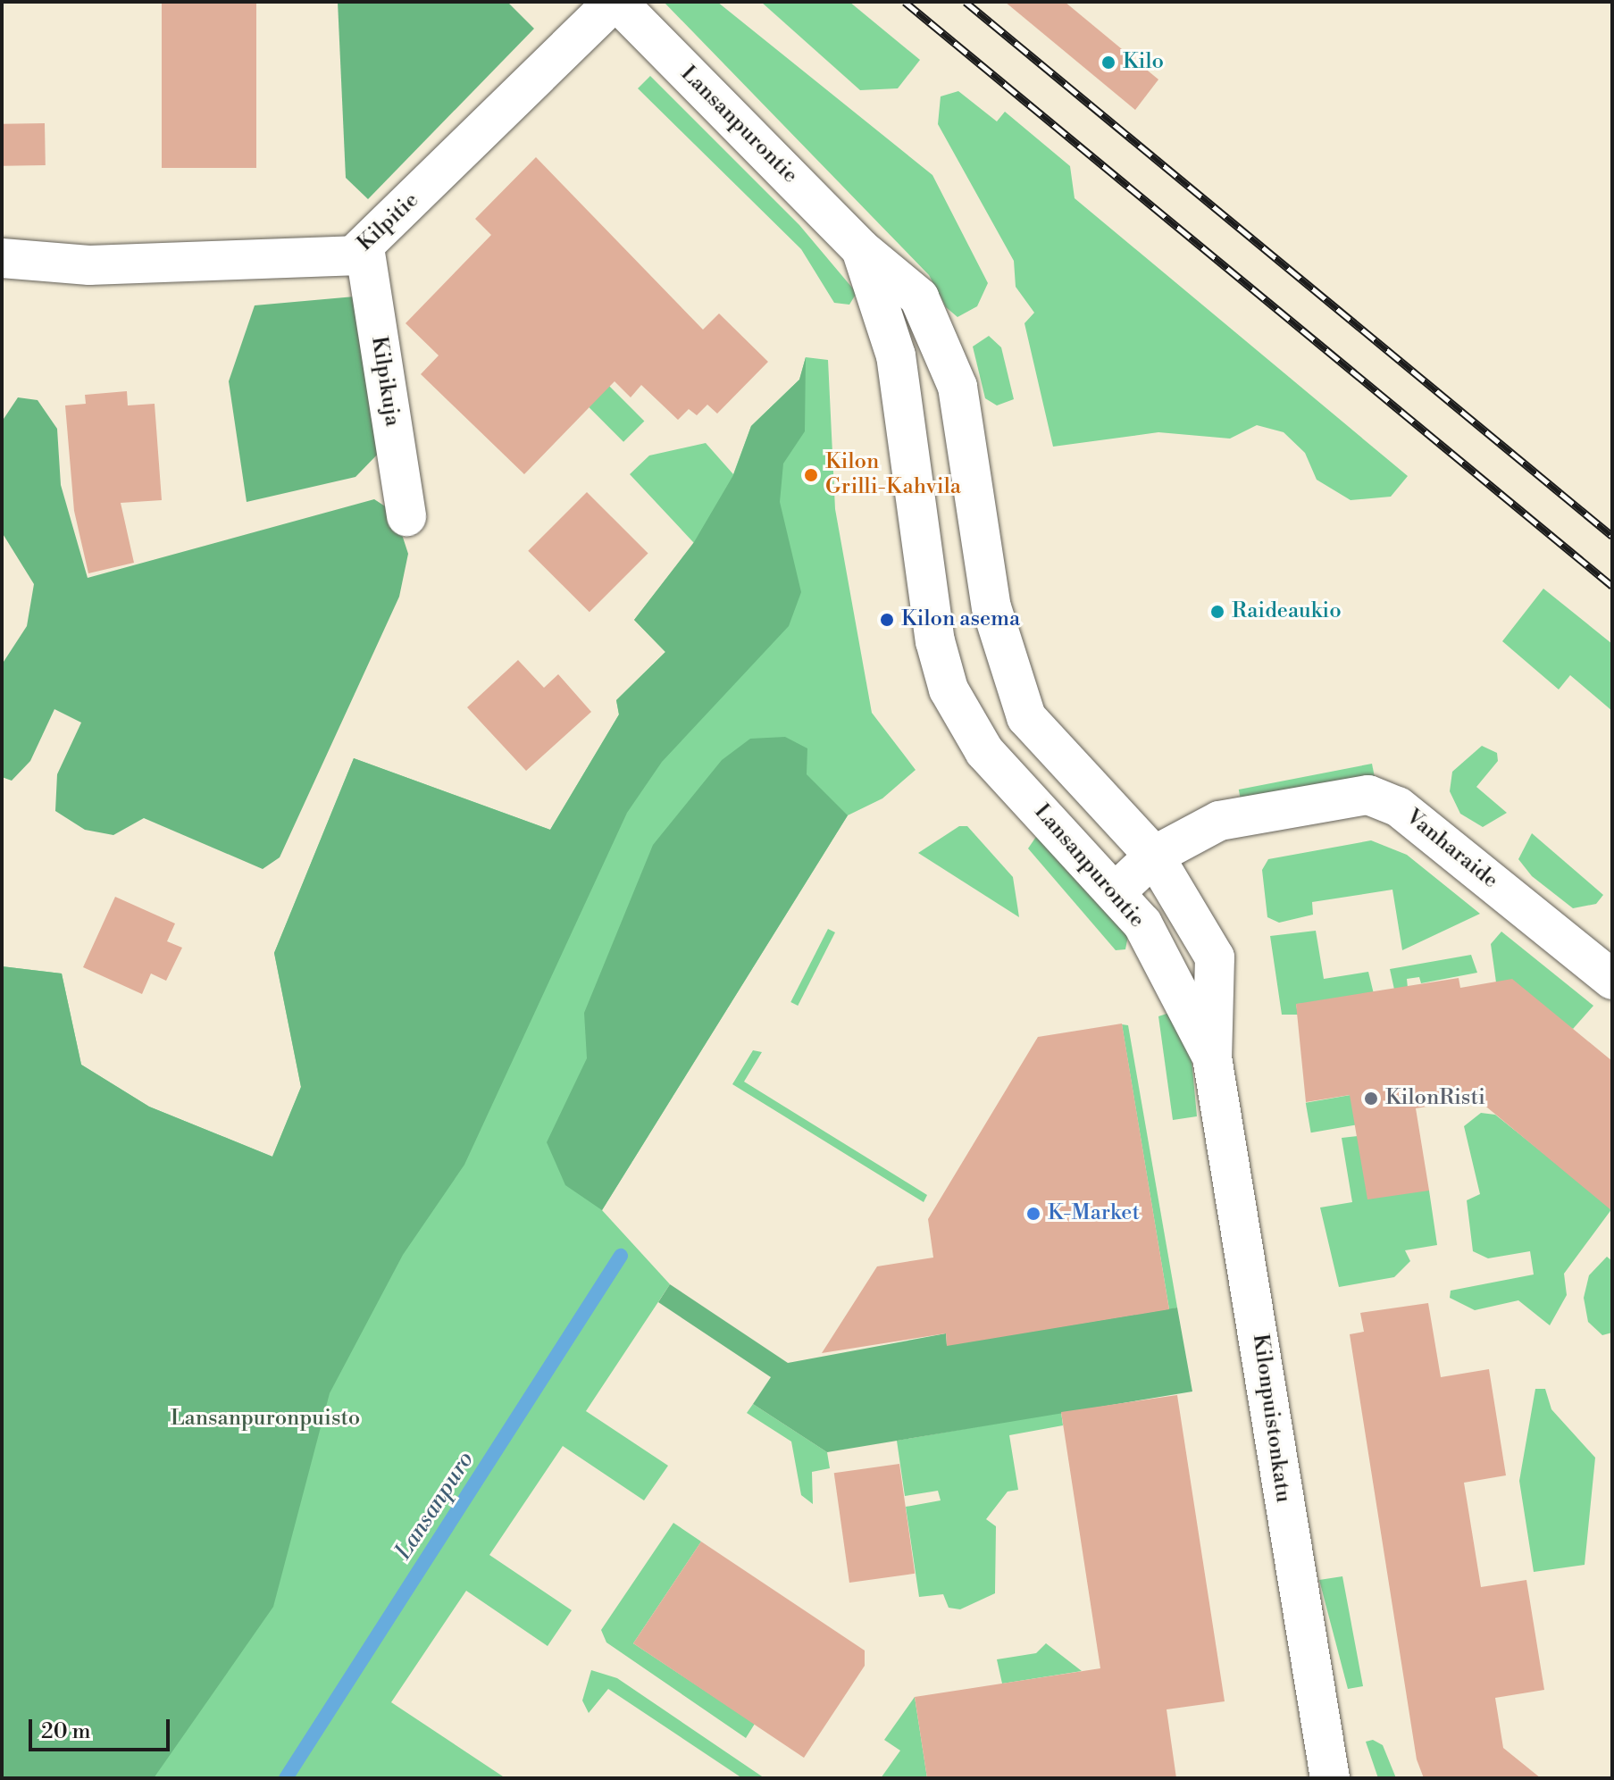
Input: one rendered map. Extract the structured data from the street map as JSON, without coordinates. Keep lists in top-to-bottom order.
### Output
{
  "streets": {
    "street": [
      "Lansanpurontie",
      "Kilpitie",
      "Kilpikuja",
      "Vanharaide",
      "Kilonpuistonkatu"
    ]
  },
  "crossings": [
    ["Lansanpurontie", "Kilpitie"],
    ["Lansanpurontie", "Vanharaide"],
    ["Lansanpurontie", "Kilonpuistonkatu"],
    ["Kilpitie", "Kilpikuja"]
  ],
  "water": ["Lansanpuro"],
  "parks": ["Lansanpuronpuisto"],
  "places": [
    "Kilo",
    "Kilon Grilli-Kahvila",
    "Raideaukio",
    "Kilon asema",
    "KilonRisti",
    "K-Market"
  ],
  "scale_bar": "20 m"
}
